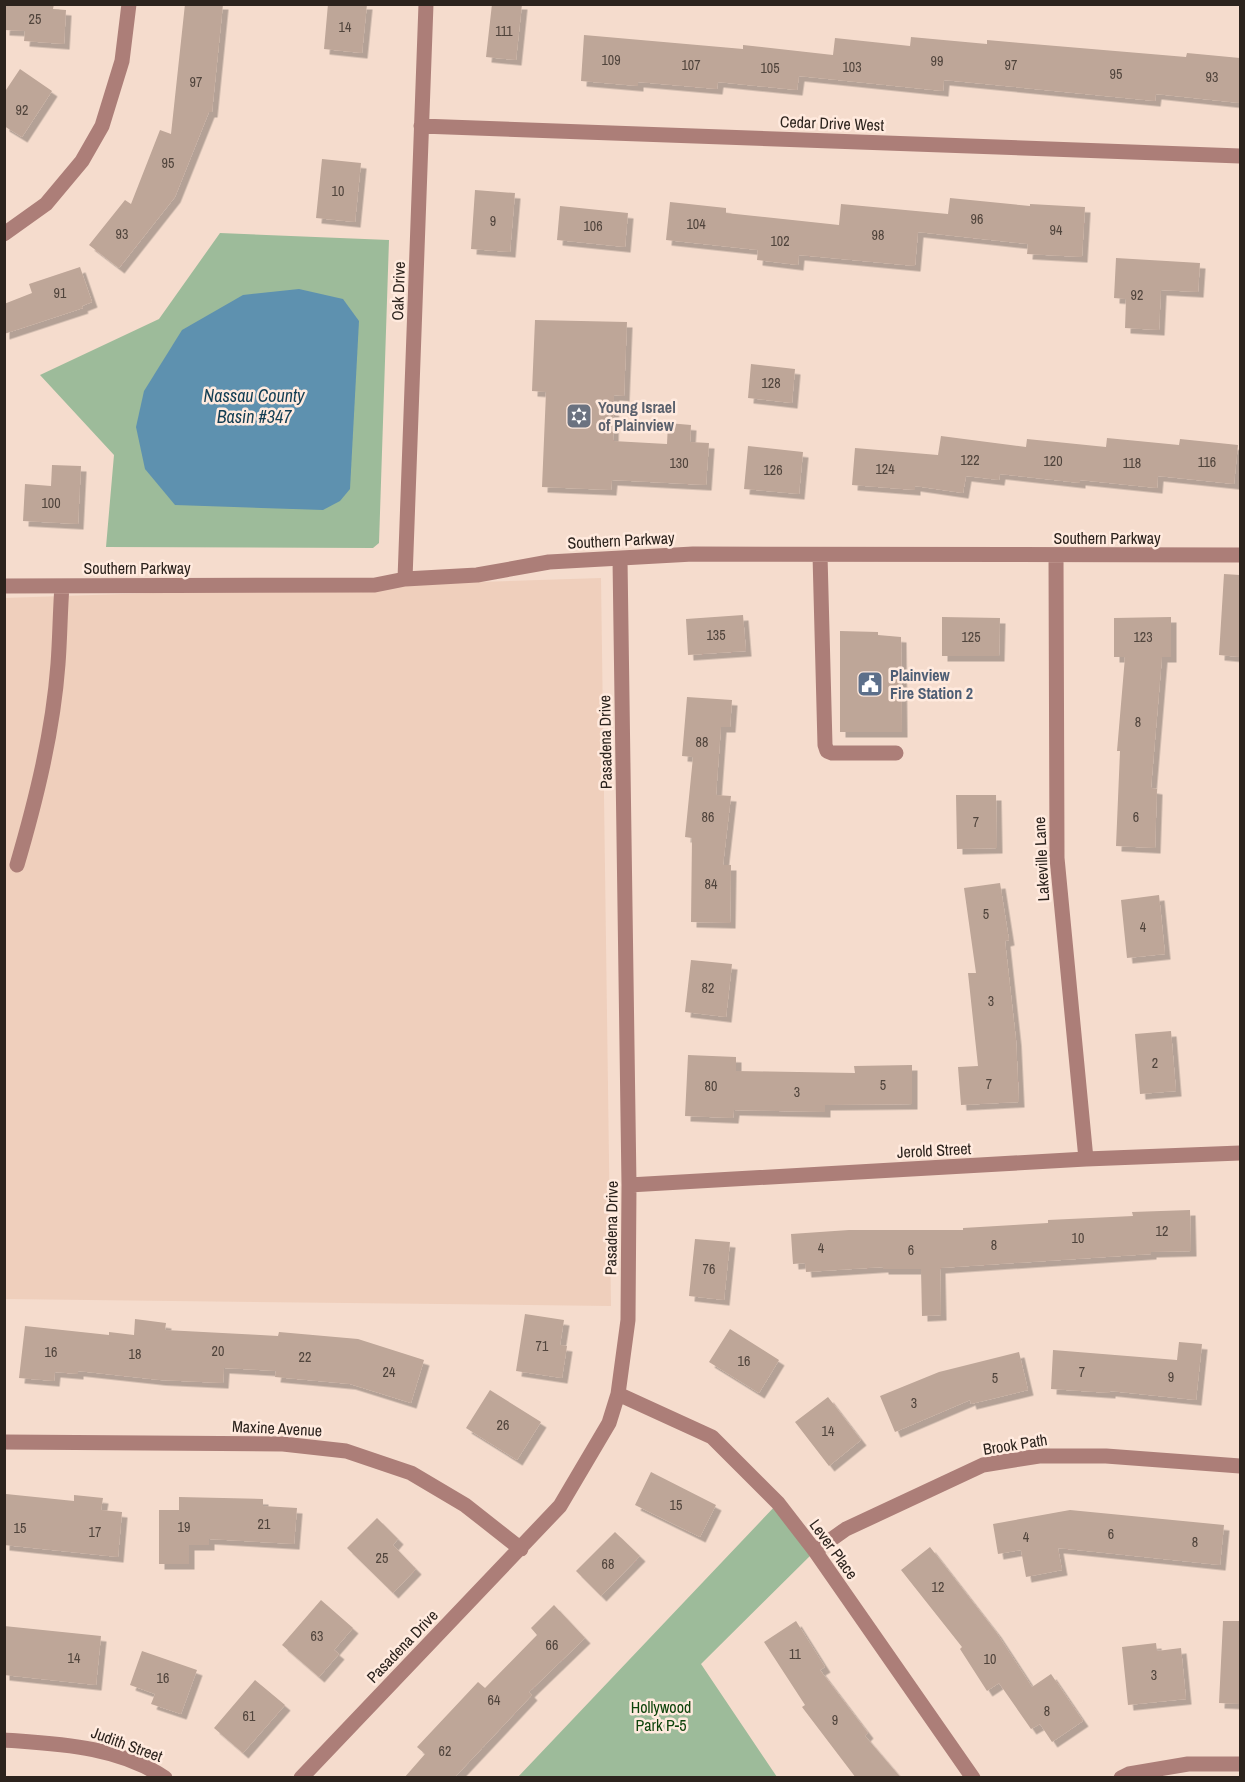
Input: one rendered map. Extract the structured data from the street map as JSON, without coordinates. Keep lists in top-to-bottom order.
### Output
{
  "streets": {
    "street": [
      "Cedar Drive West",
      "Oak Drive",
      "Southern Parkway",
      "Pasadena Drive",
      "Lakeville Lane",
      "Jerold Street",
      "Maxine Avenue",
      "Brook Path",
      "Lever Place",
      "Judith Street"
    ]
  },
  "crossings": [
    ["Cedar Drive West", "Oak Drive"],
    ["Oak Drive", "Southern Parkway"],
    ["Southern Parkway", "Pasadena Drive"],
    ["Southern Parkway", "Lakeville Lane"],
    ["Pasadena Drive", "Jerold Street"],
    ["Pasadena Drive", "Maxine Avenue"],
    ["Pasadena Drive", "Lever Place"],
    ["Lakeville Lane", "Jerold Street"],
    ["Brook Path", "Lever Place"]
  ],
  "water": ["Nassau County Basin #347"],
  "parks": ["Hollywood Park P-5"],
  "places": {
    "synagogue": ["Young Israel of Plainview"],
    "public building": ["Plainview Fire Station 2"]
  },
  "house_numbers": [
    "25",
    "14",
    "111",
    "109",
    "99",
    "107",
    "97",
    "103",
    "105",
    "95",
    "93",
    "97",
    "92",
    "95",
    "10",
    "96",
    "9",
    "104",
    "106",
    "94",
    "93",
    "98",
    "102",
    "91",
    "92",
    "128",
    "122",
    "120",
    "116",
    "130",
    "118",
    "124",
    "126",
    "100",
    "135",
    "125",
    "123",
    "8",
    "88",
    "86",
    "6",
    "7",
    "84",
    "5",
    "4",
    "82",
    "3",
    "2",
    "7",
    "5",
    "80",
    "3",
    "12",
    "10",
    "8",
    "4",
    "6",
    "76",
    "71",
    "20",
    "16",
    "18",
    "22",
    "16",
    "24",
    "7",
    "9",
    "5",
    "3",
    "26",
    "14",
    "15",
    "21",
    "19",
    "15",
    "17",
    "6",
    "4",
    "8",
    "25",
    "68",
    "12",
    "63",
    "66",
    "11",
    "14",
    "10",
    "3",
    "16",
    "64",
    "8",
    "61",
    "9",
    "62"
  ]
}
